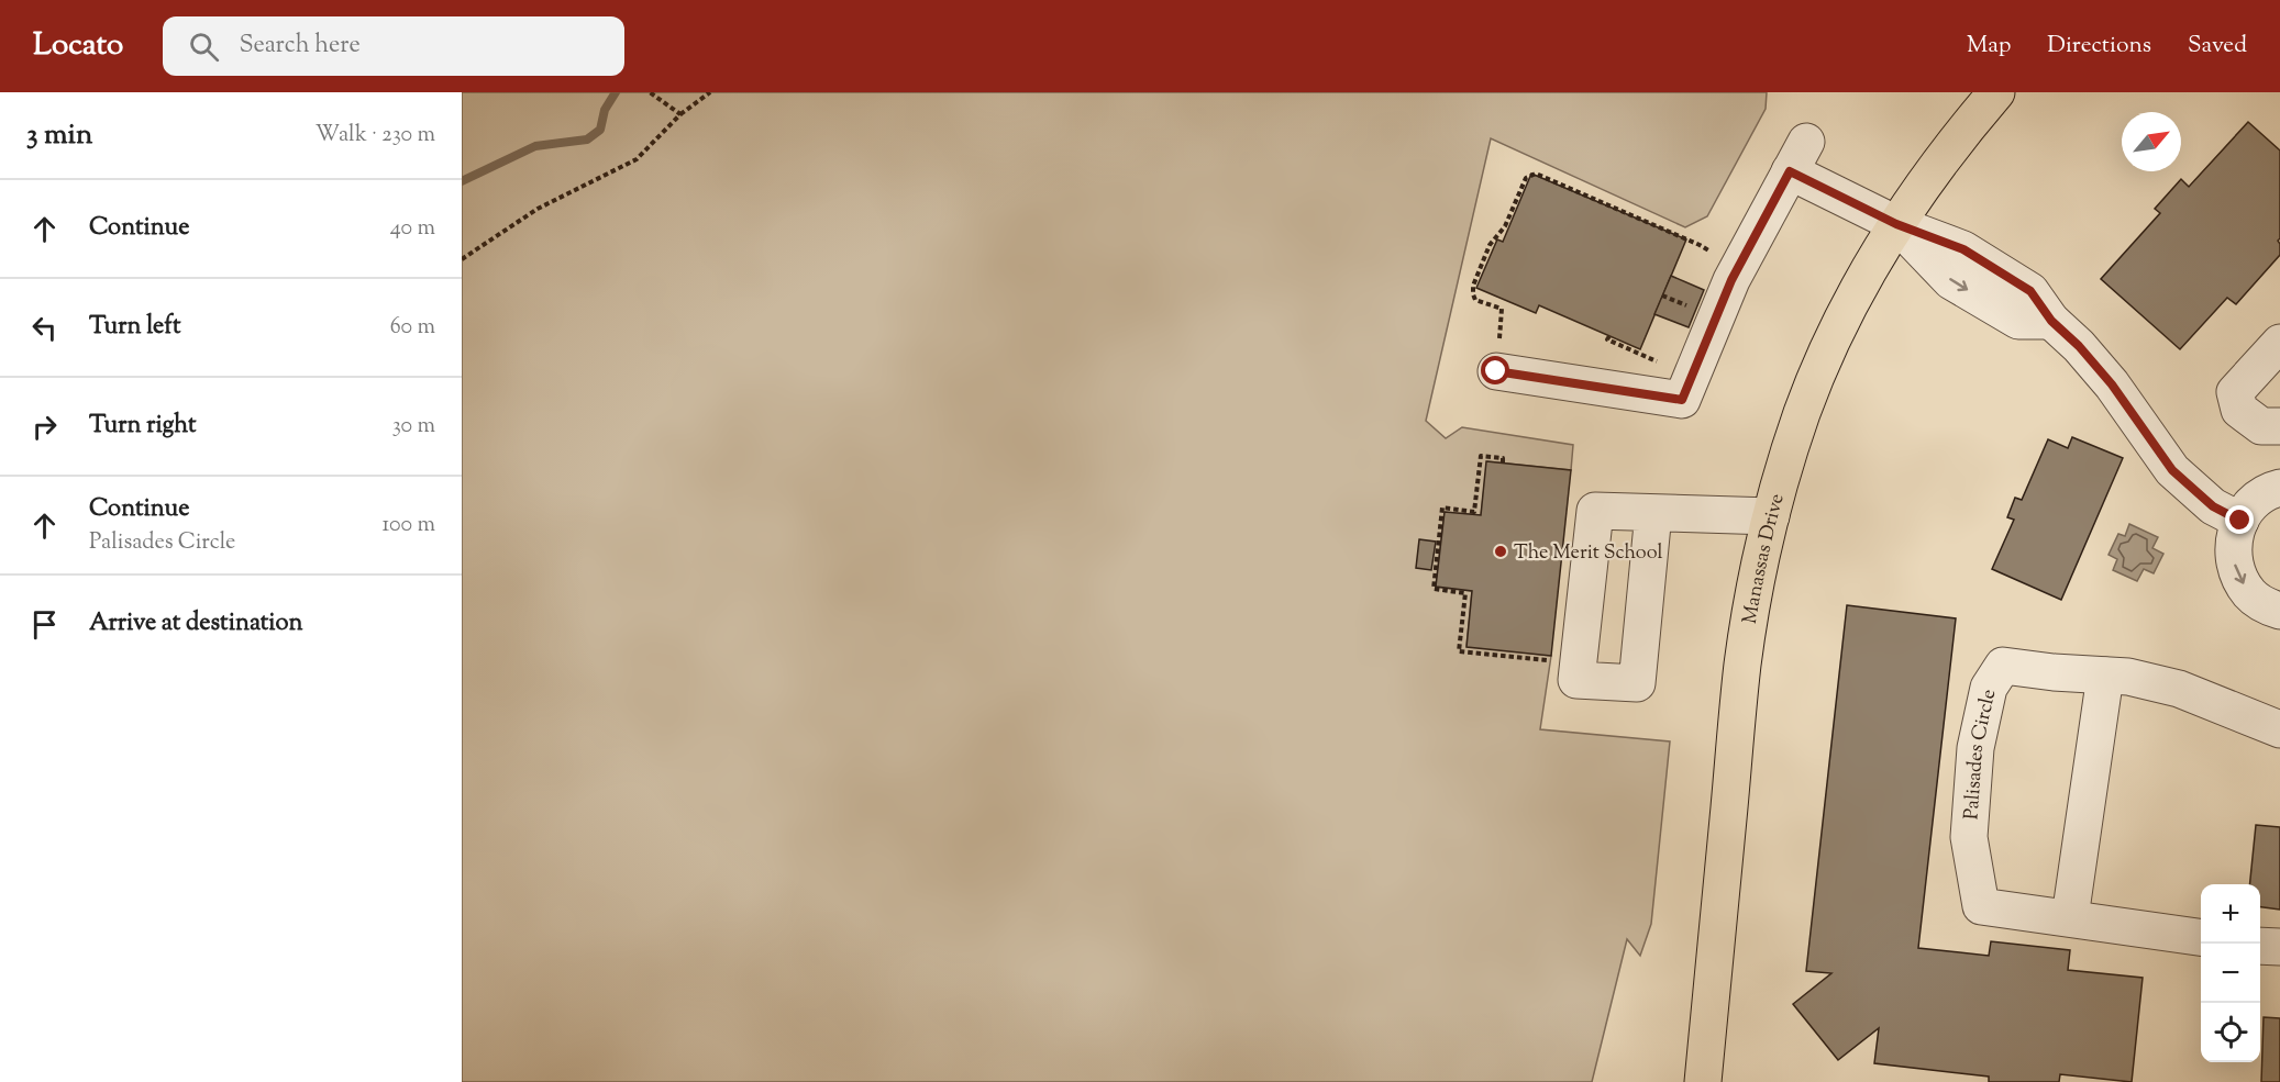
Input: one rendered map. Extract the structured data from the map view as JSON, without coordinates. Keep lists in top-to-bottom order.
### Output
{
  "streets": {
    "main road": ["Manassas Drive"],
    "street": ["Palisades Circle"]
  },
  "places": ["The Merit School"],
  "north": "top right",
  "page": {
    "header": "Locato",
    "search": "Search here",
    "nav": ["Map", "Directions", "Saved"],
    "heading": ["3 min", "Walk · 230 m"],
    "list": [
      ["Continue", "40 m"],
      ["Turn left", "60 m"],
      ["Turn right", "30 m"],
      ["Continue", "Palisades Circle", "100 m"],
      "Arrive at destination"
    ],
    "map_buttons": ["+", "−"]
  }
}
